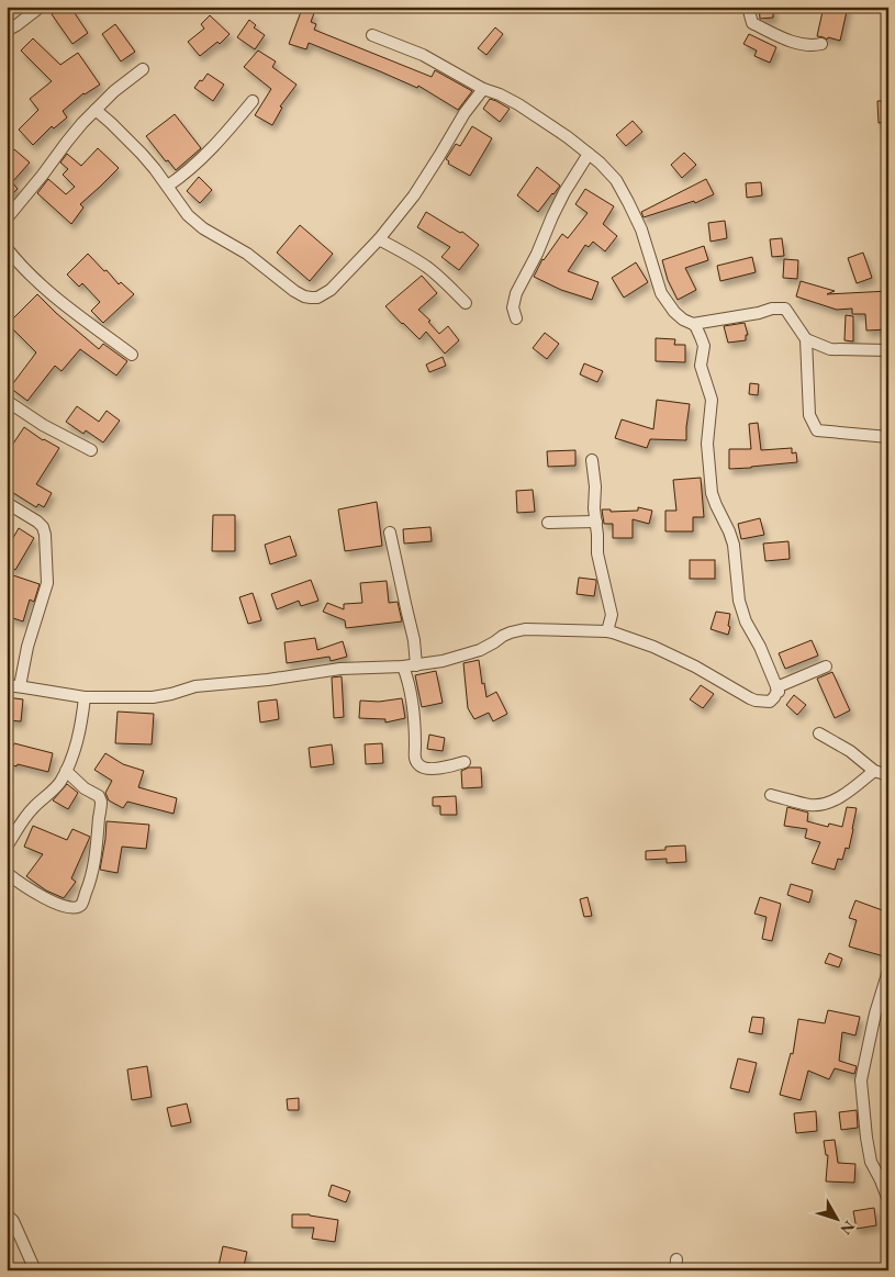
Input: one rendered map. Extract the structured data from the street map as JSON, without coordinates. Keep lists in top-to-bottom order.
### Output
{
  "north": "bottom right"
}
